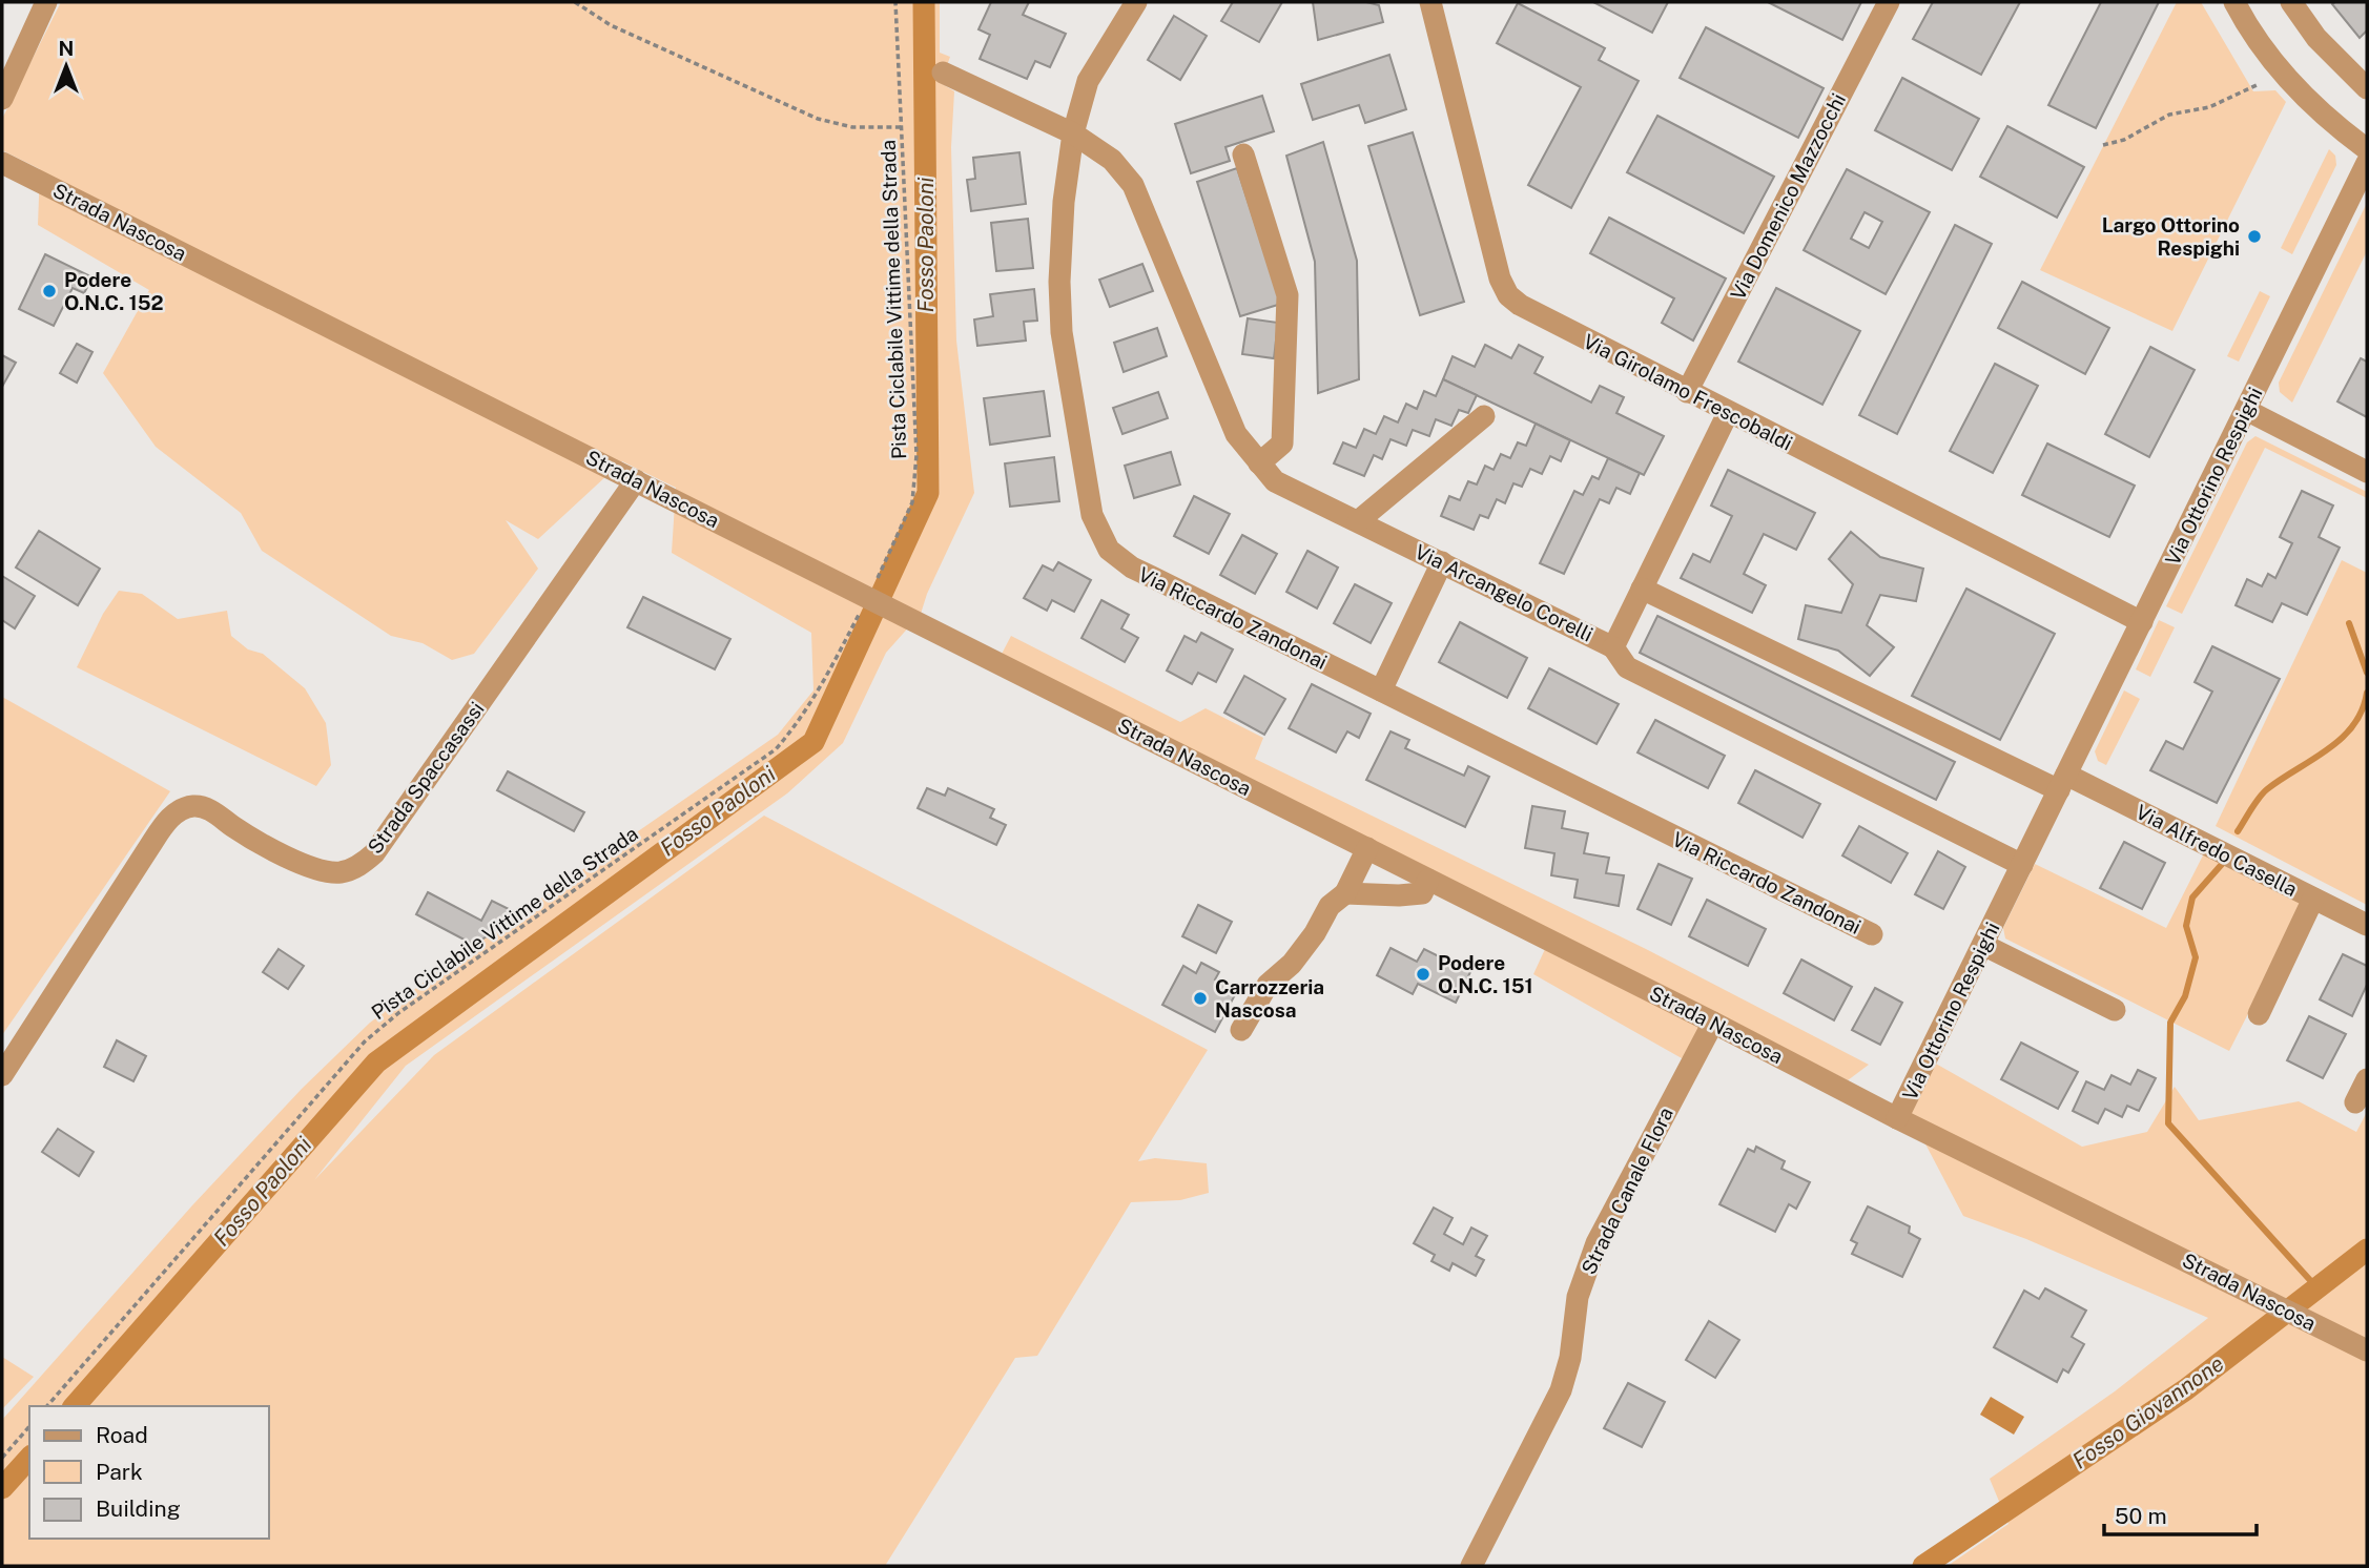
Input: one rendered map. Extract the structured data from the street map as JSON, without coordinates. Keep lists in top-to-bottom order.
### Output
{
  "streets": {
    "street": [
      "Via Domenico Mazzocchi",
      "Strada Nascosa",
      "Via Girolamo Frescobaldi",
      "Via Ottorino Respighi",
      "Via Arcangelo Corelli",
      "Via Riccardo Zandonai",
      "Strada Spaccasassi",
      "Via Alfredo Casella",
      "Strada Canale Flora"
    ],
    "path": ["Pista Ciclabile Vittime della Strada"]
  },
  "crossings": [
    ["Via Domenico Mazzocchi", "Via Girolamo Frescobaldi"],
    ["Strada Nascosa", "Pista Ciclabile Vittime della Strada"],
    ["Strada Nascosa", "Via Ottorino Respighi"],
    ["Strada Nascosa", "Strada Spaccasassi"],
    ["Strada Nascosa", "Strada Canale Flora"],
    ["Via Girolamo Frescobaldi", "Via Ottorino Respighi"],
    ["Via Girolamo Frescobaldi", "Via Arcangelo Corelli"],
    ["Via Ottorino Respighi", "Via Alfredo Casella"],
    ["Via Arcangelo Corelli", "Via Riccardo Zandonai"]
  ],
  "water": ["Fosso Paoloni", "Fosso Giovannone"],
  "places": [
    "Largo Ottorino Respighi",
    "Podere O.N.C. 152",
    "Podere O.N.C. 151",
    "Carrozzeria Nascosa"
  ],
  "legend": ["Road", "Park", "Building"],
  "scale_bar": "50 m",
  "north": "top"
}
